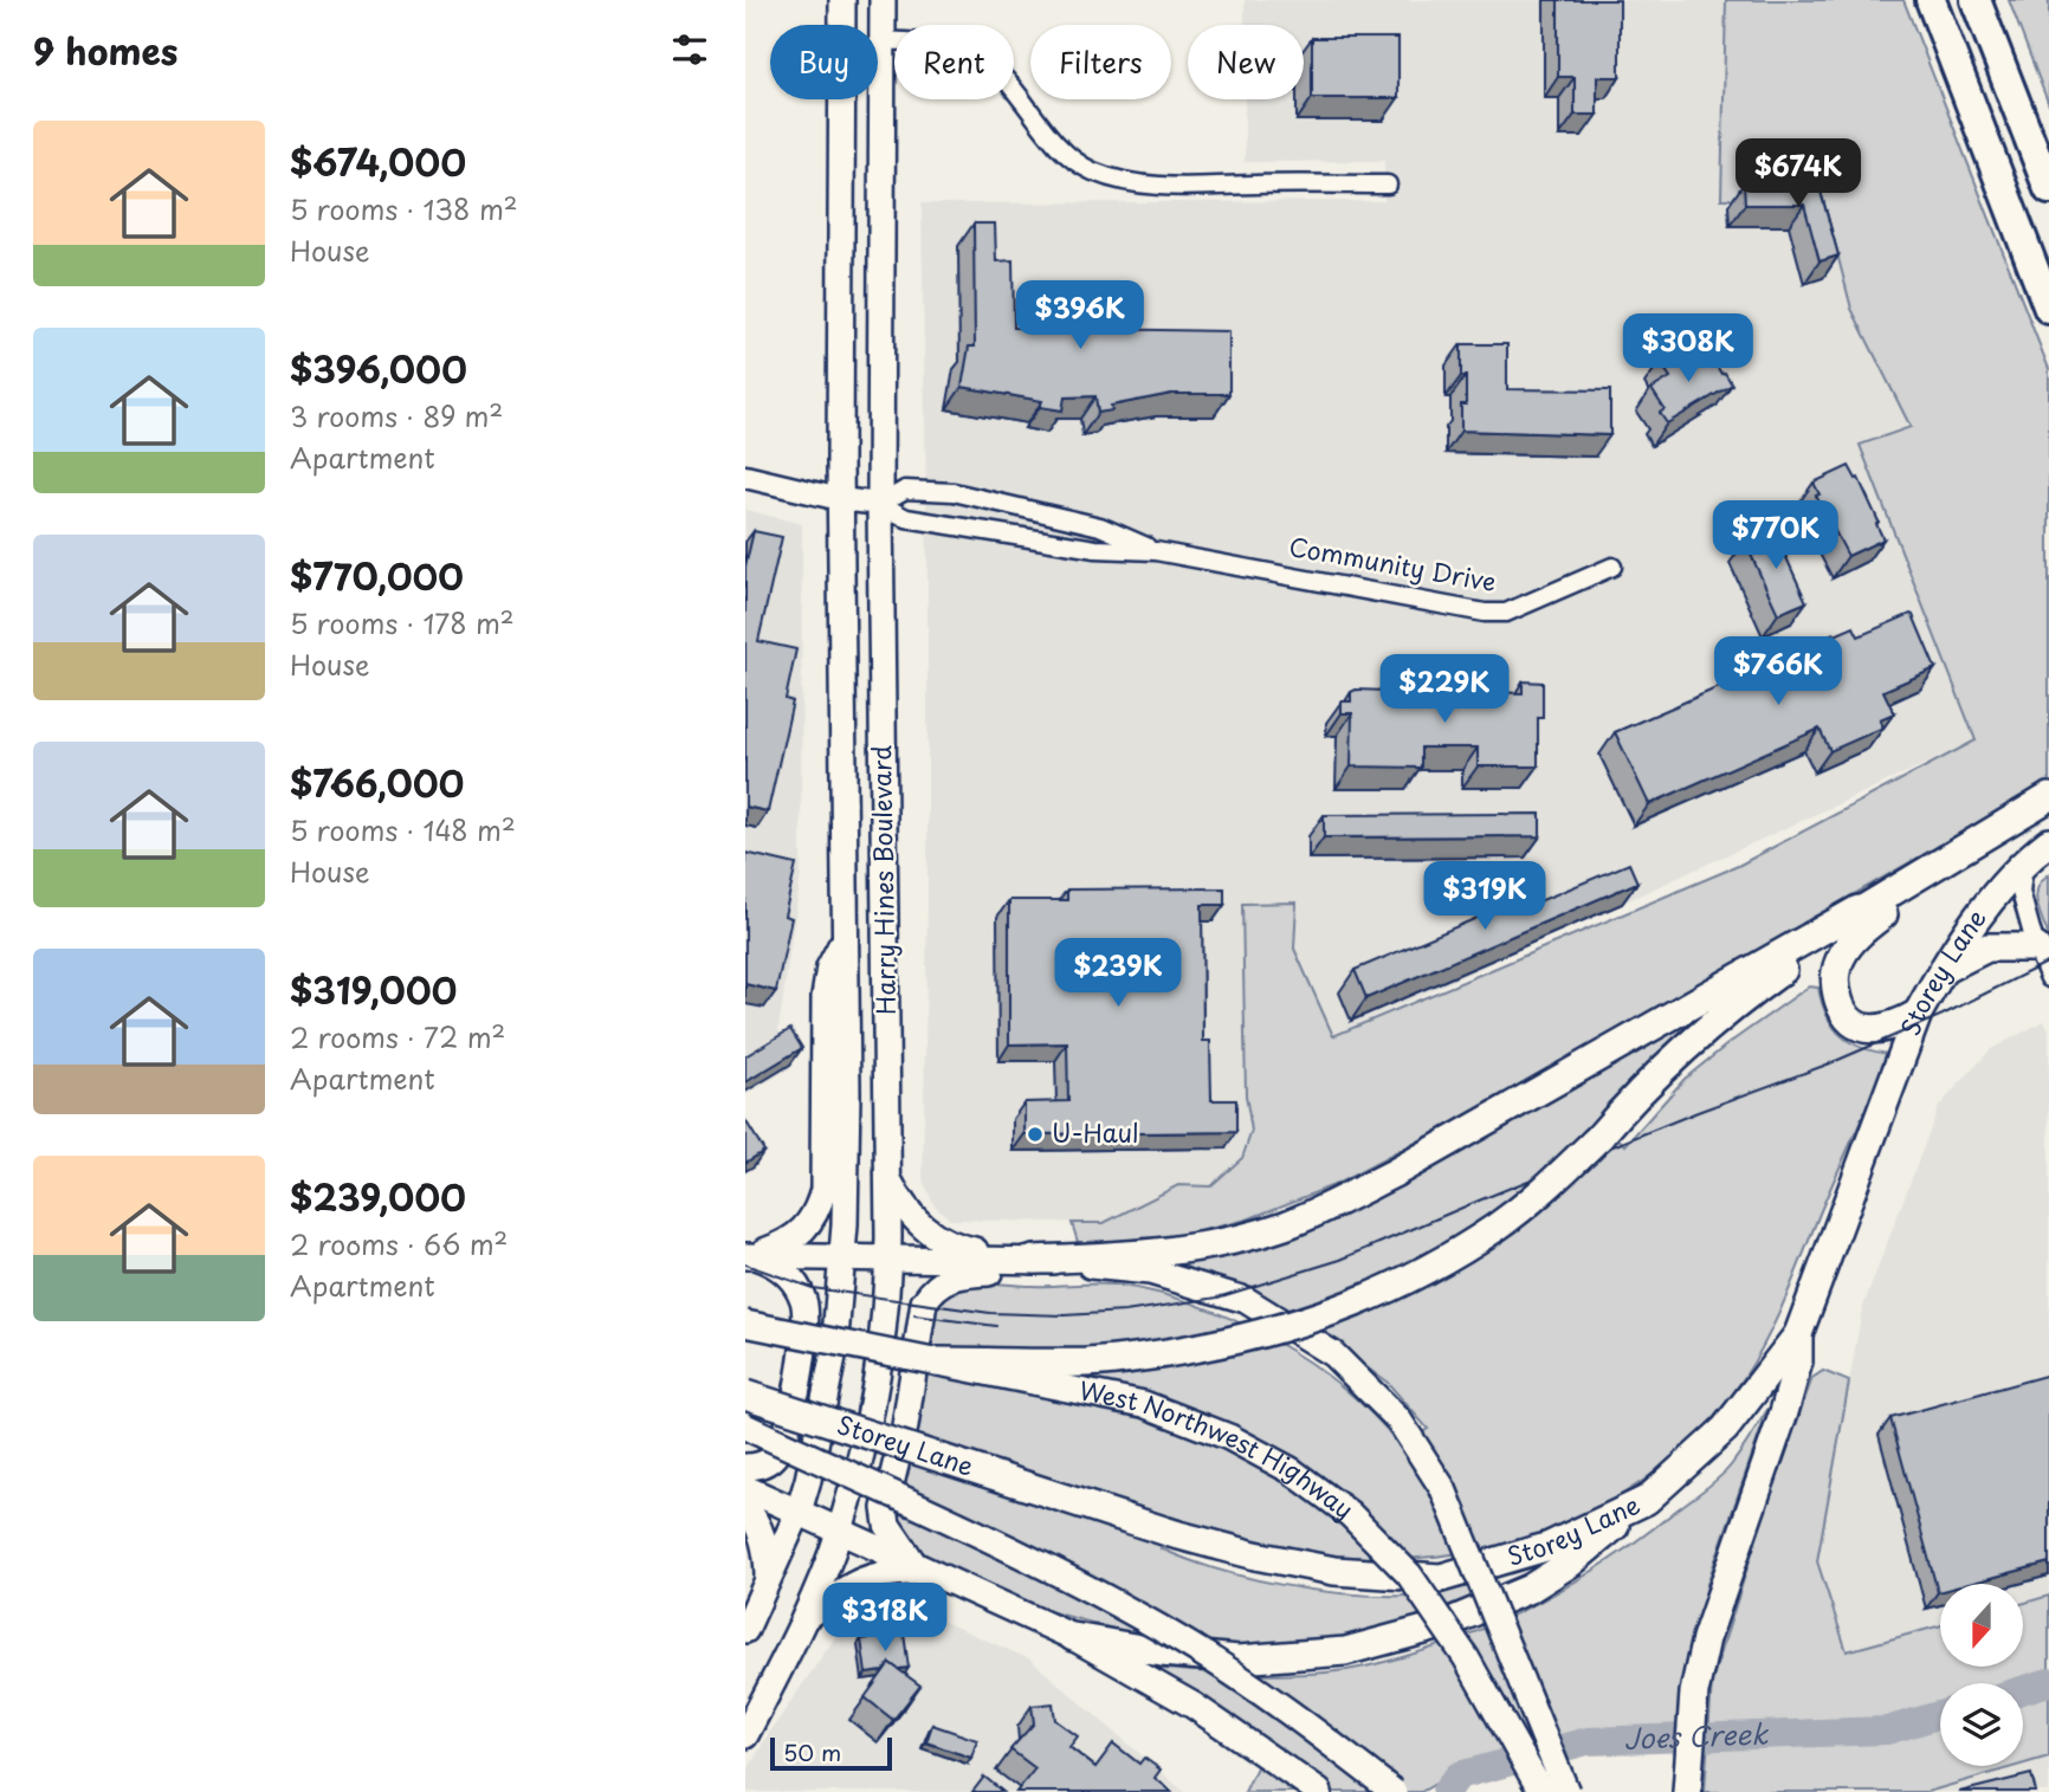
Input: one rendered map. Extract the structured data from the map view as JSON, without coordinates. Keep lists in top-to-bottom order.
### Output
{
  "streets": {
    "highway": ["Storey Lane"],
    "main road": ["Harry Hines Boulevard", "West Northwest Highway"],
    "street": ["Community Drive"]
  },
  "crossings": [
    ["Community Drive", "Harry Hines Boulevard"]
  ],
  "water": ["Joes Creek"],
  "places": ["U-Haul"],
  "scale_bar": "50 m",
  "north": "bottom",
  "page": {
    "heading": "9 homes",
    "chip": [
      "Buy",
      "Rent",
      "Filters",
      "New"
    ],
    "list": [
      {
        "name": "$674,000",
        "note": "5 rooms · 138 m² · House"
      },
      {
        "name": "$396,000",
        "note": "3 rooms · 89 m² · Apartment"
      },
      {
        "name": "$770,000",
        "note": "5 rooms · 178 m² · House"
      },
      {
        "name": "$766,000",
        "note": "5 rooms · 148 m² · House"
      },
      {
        "name": "$319,000",
        "note": "2 rooms · 72 m² · Apartment"
      },
      {
        "name": "$239,000",
        "note": "2 rooms · 66 m² · Apartment"
      }
    ],
    "price": [
      "$674K",
      "$396K",
      "$308K",
      "$770K",
      "$766K",
      "$229K",
      "$319K",
      "$239K",
      "$318K"
    ],
    "scale": "50 m"
  }
}
